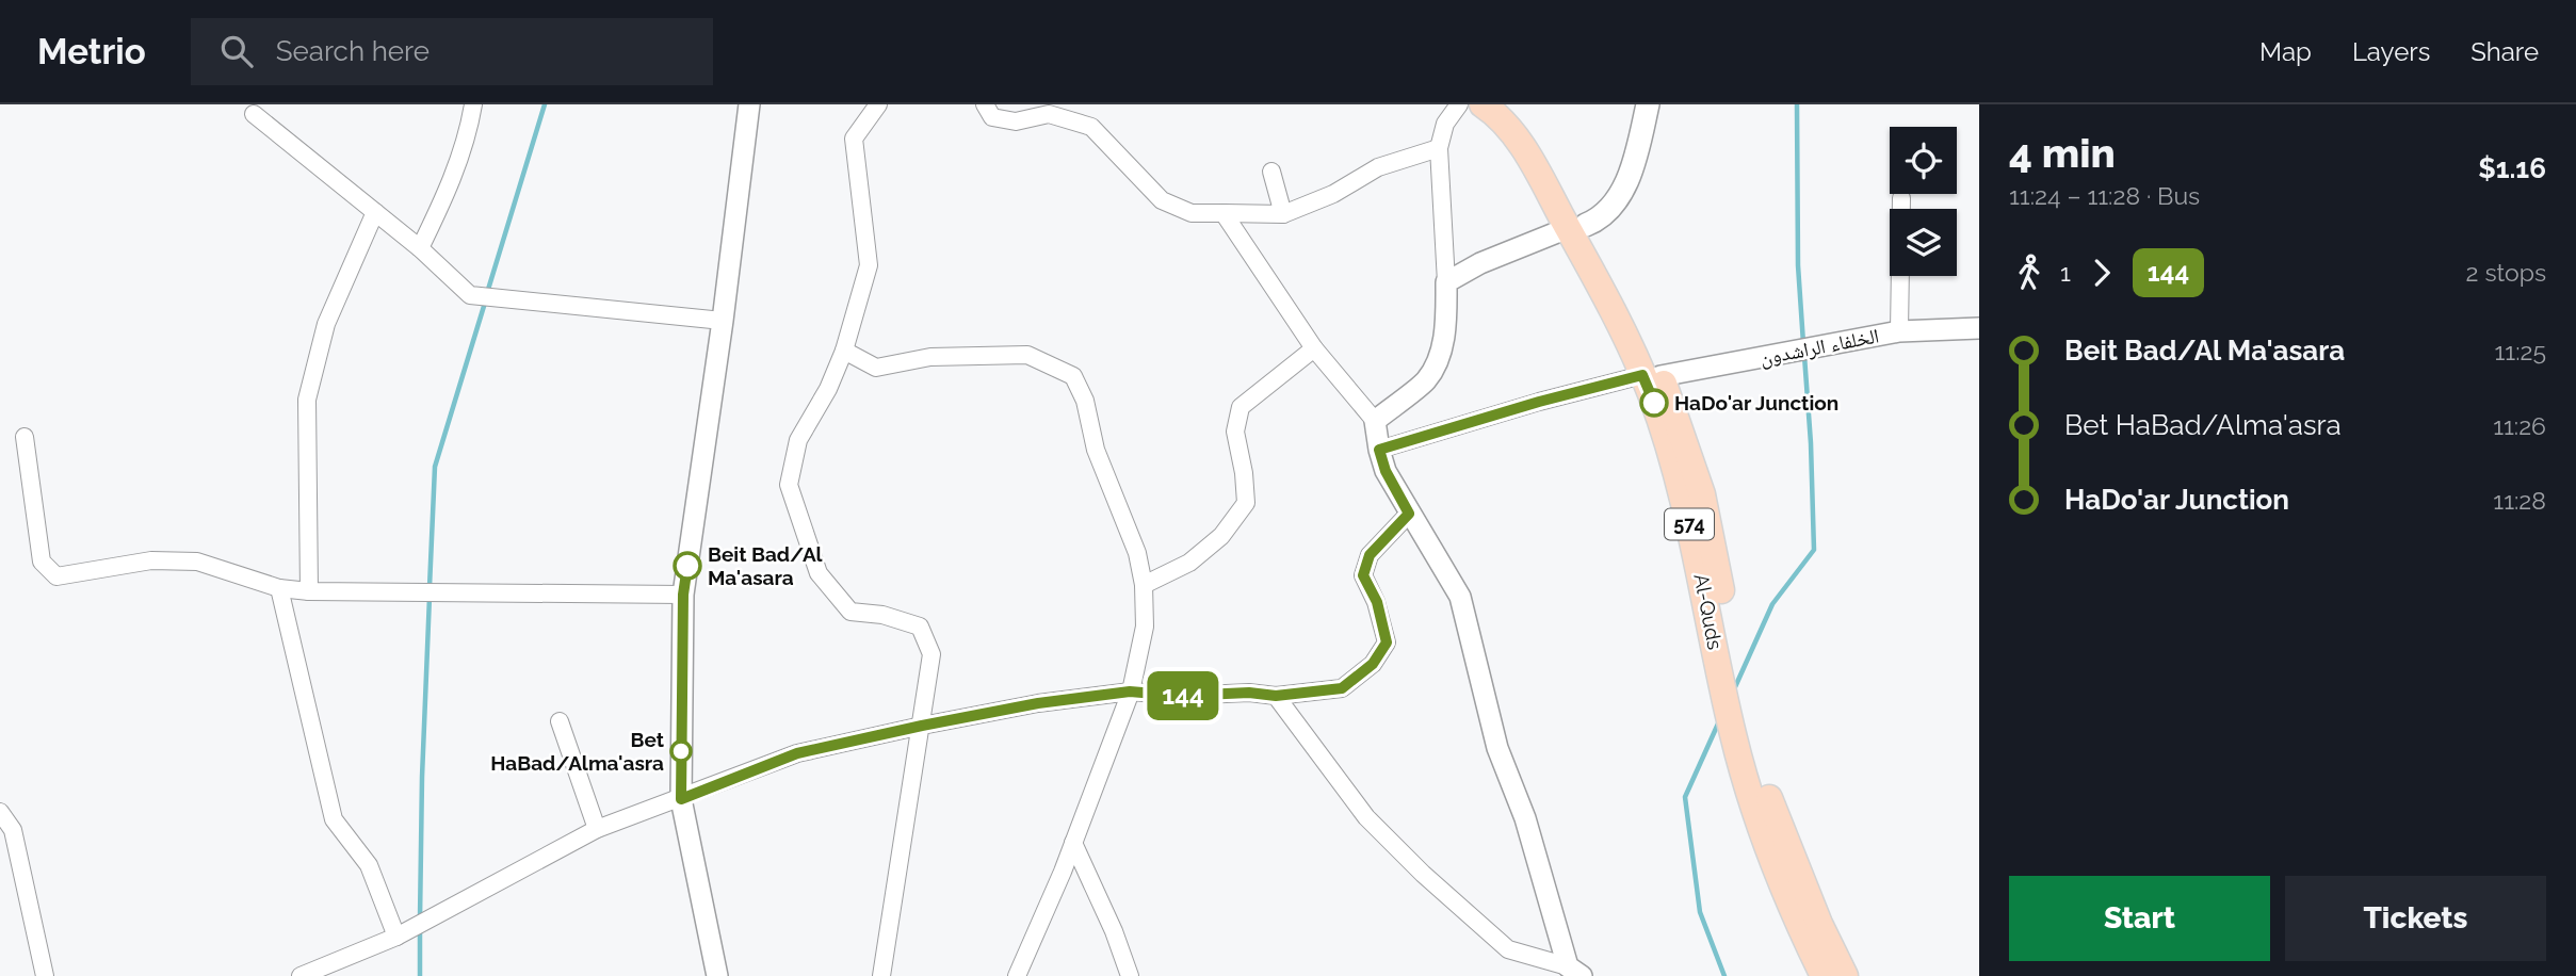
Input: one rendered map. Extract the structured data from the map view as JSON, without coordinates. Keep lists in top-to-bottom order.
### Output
{
  "streets": {
    "main road": ["574", "Al-Quds"],
    "street": ["الخلفاء الراشدون"]
  },
  "crossings": [
    ["الخلفاء الراشدون", "Al-Quds"]
  ],
  "places": ["HaDo'ar Junction", "Beit Bad/Al Ma'asara", "Bet HaBad/Alma'asra"],
  "lines": ["bus line 144"],
  "page": {
    "header": "Metrio",
    "search": "Search here",
    "nav": ["Map", "Layers", "Share"],
    "on_map": "144",
    "heading": ["4 min", "11:24 – 11:28 · Bus", "$1.16"],
    "legs": ["1", "144", "2 stops"],
    "list": [
      {
        "name": "Beit Bad/Al Ma'asara",
        "value": "11:25"
      },
      {
        "name": "Bet HaBad/Alma'asra",
        "value": "11:26"
      },
      {
        "name": "HaDo'ar Junction",
        "value": "11:28"
      }
    ],
    "buttons": ["Start", "Tickets"]
  }
}
